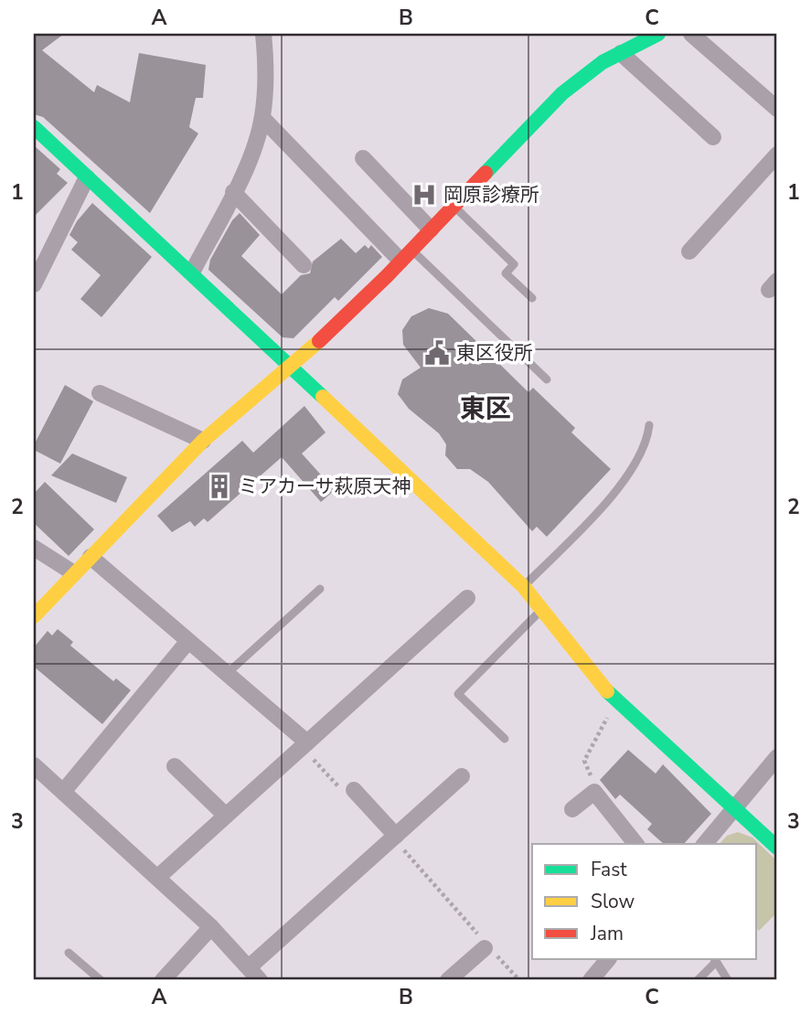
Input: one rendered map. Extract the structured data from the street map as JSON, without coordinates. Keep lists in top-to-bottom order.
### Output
{
  "districts": ["東区"],
  "places": {
    "hospital": ["岡原診療所"],
    "public building": ["東区役所"],
    "building": ["ミアカーサ萩原天神"]
  },
  "legend": ["Fast", "Slow", "Jam"],
  "grid": {
    "columns": ["A", "B", "C"],
    "rows": ["1", "2", "3"]
  }
}
